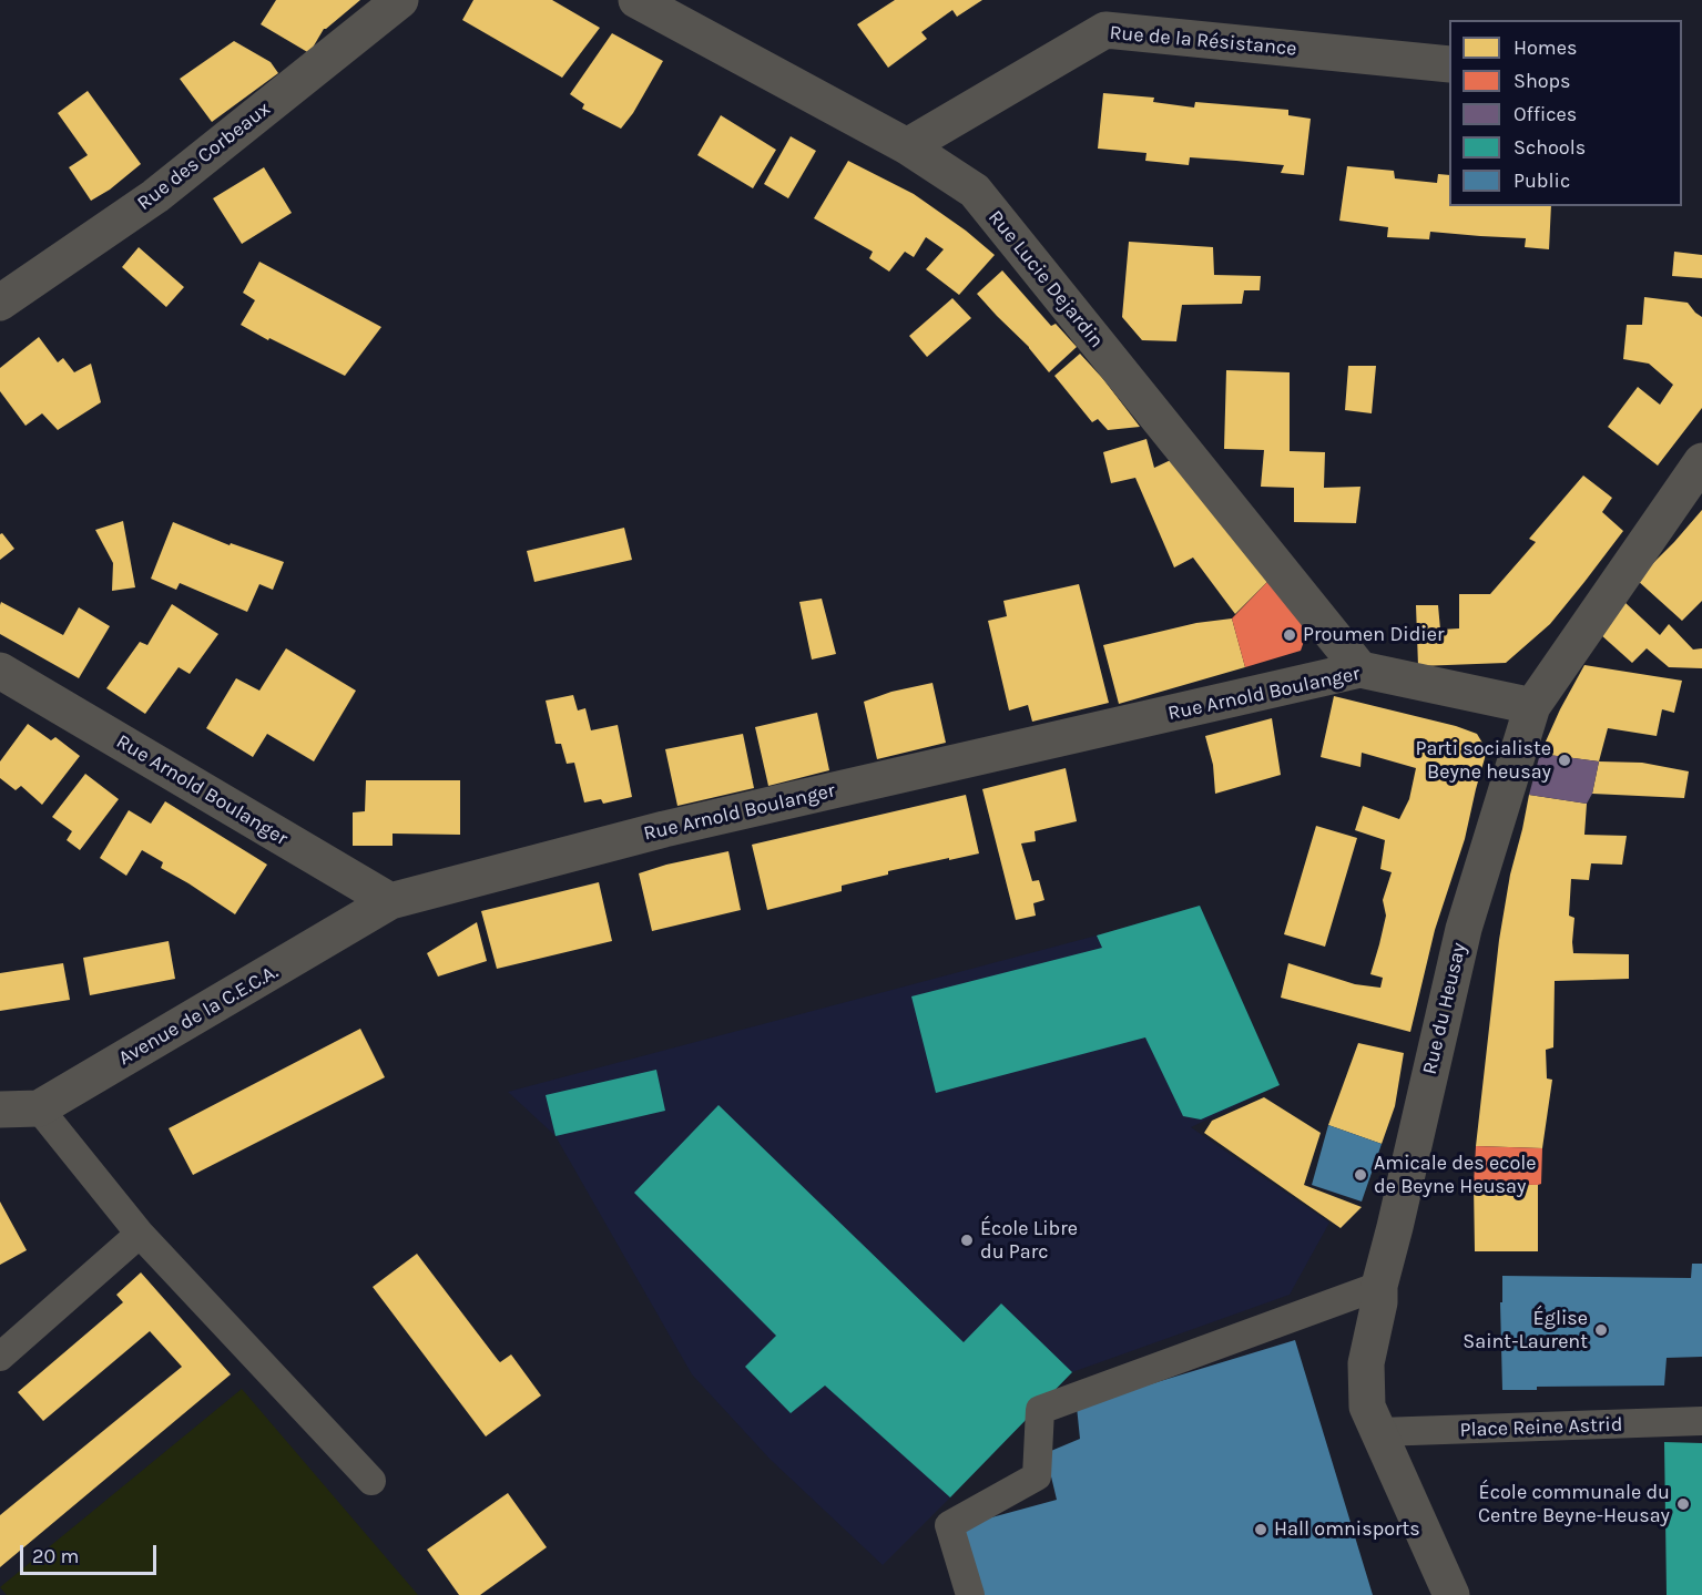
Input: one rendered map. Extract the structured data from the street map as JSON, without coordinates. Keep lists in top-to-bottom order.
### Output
{
  "streets": {
    "street": [
      "Rue de la Résistance",
      "Rue des Corbeaux",
      "Rue Lucie Dejardin",
      "Rue Arnold Boulanger",
      "Rue du Heusay",
      "Avenue de la C.E.C.A."
    ],
    "lane": ["Place Reine Astrid"]
  },
  "crossings": [
    ["Rue de la Résistance", "Rue Lucie Dejardin"],
    ["Rue Lucie Dejardin", "Rue Arnold Boulanger"],
    ["Rue Arnold Boulanger", "Rue du Heusay"],
    ["Rue Arnold Boulanger", "Avenue de la C.E.C.A."],
    ["Rue du Heusay", "Place Reine Astrid"]
  ],
  "places": [
    "Proumen Didier",
    "Parti socialiste Beyne heusay",
    "Amicale des ecole de Beyne Heusay",
    "École Libre du Parc",
    "Église Saint-Laurent",
    "École communale du Centre Beyne-Heusay",
    "Hall omnisports"
  ],
  "legend": [
    "Homes",
    "Shops",
    "Offices",
    "Schools",
    "Public"
  ],
  "scale_bar": "20 m"
}
